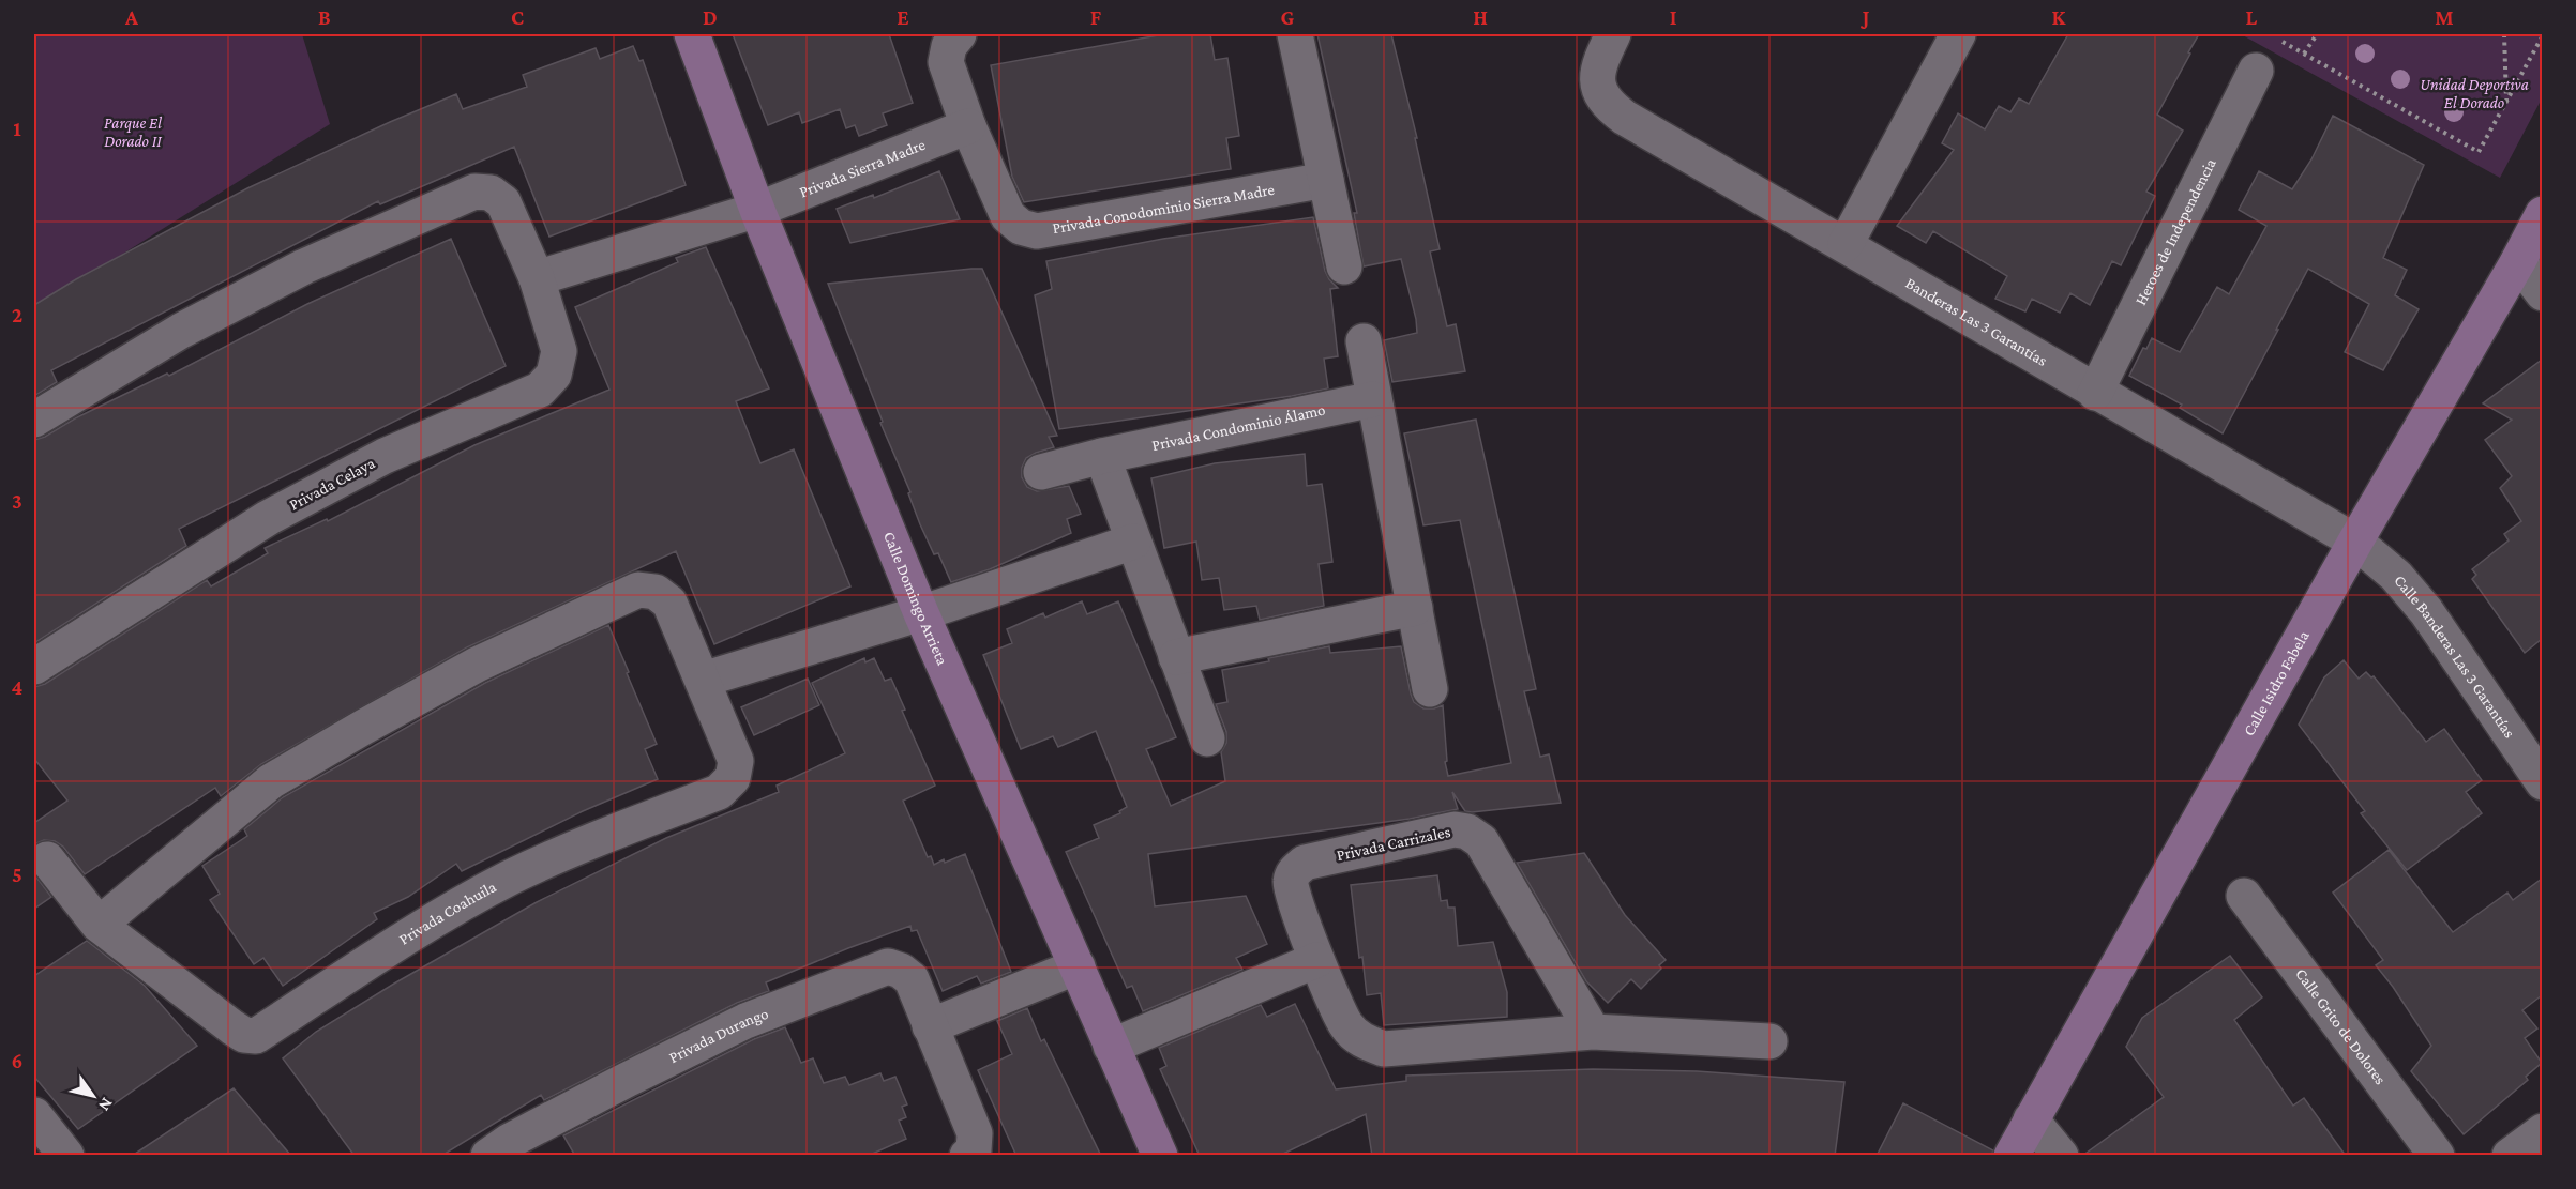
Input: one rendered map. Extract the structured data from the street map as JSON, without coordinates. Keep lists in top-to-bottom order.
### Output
{
  "streets": {
    "street": [
      "Privada Sierra Madre",
      "Privada Conodominio Sierra Madre",
      "Heroes de Independencia",
      "Banderas Las 3 Garantías",
      "Privada Condominio Álamo",
      "Privada Celaya",
      "Calle Domingo Arrieta",
      "Calle Banderas Las 3 Garantías",
      "Calle Isidro Fabela",
      "Privada Carrizales",
      "Privada Coahuila",
      "Calle Grito de Dolores",
      "Privada Durango"
    ]
  },
  "crossings": [
    ["Privada Sierra Madre", "Privada Conodominio Sierra Madre"],
    ["Privada Sierra Madre", "Calle Domingo Arrieta"],
    ["Heroes de Independencia", "Banderas Las 3 Garantías"],
    ["Banderas Las 3 Garantías", "Calle Banderas Las 3 Garantías"],
    ["Banderas Las 3 Garantías", "Calle Isidro Fabela"],
    ["Calle Banderas Las 3 Garantías", "Calle Isidro Fabela"]
  ],
  "parks": ["Unidad Deportiva El Dorado", "Parque El Dorado II"],
  "north": "bottom right",
  "grid": {
    "columns": [
      "A",
      "B",
      "C",
      "D",
      "E",
      "F",
      "G",
      "H",
      "I",
      "J",
      "K",
      "L",
      "M"
    ],
    "rows": [
      "1",
      "2",
      "3",
      "4",
      "5",
      "6"
    ]
  }
}
